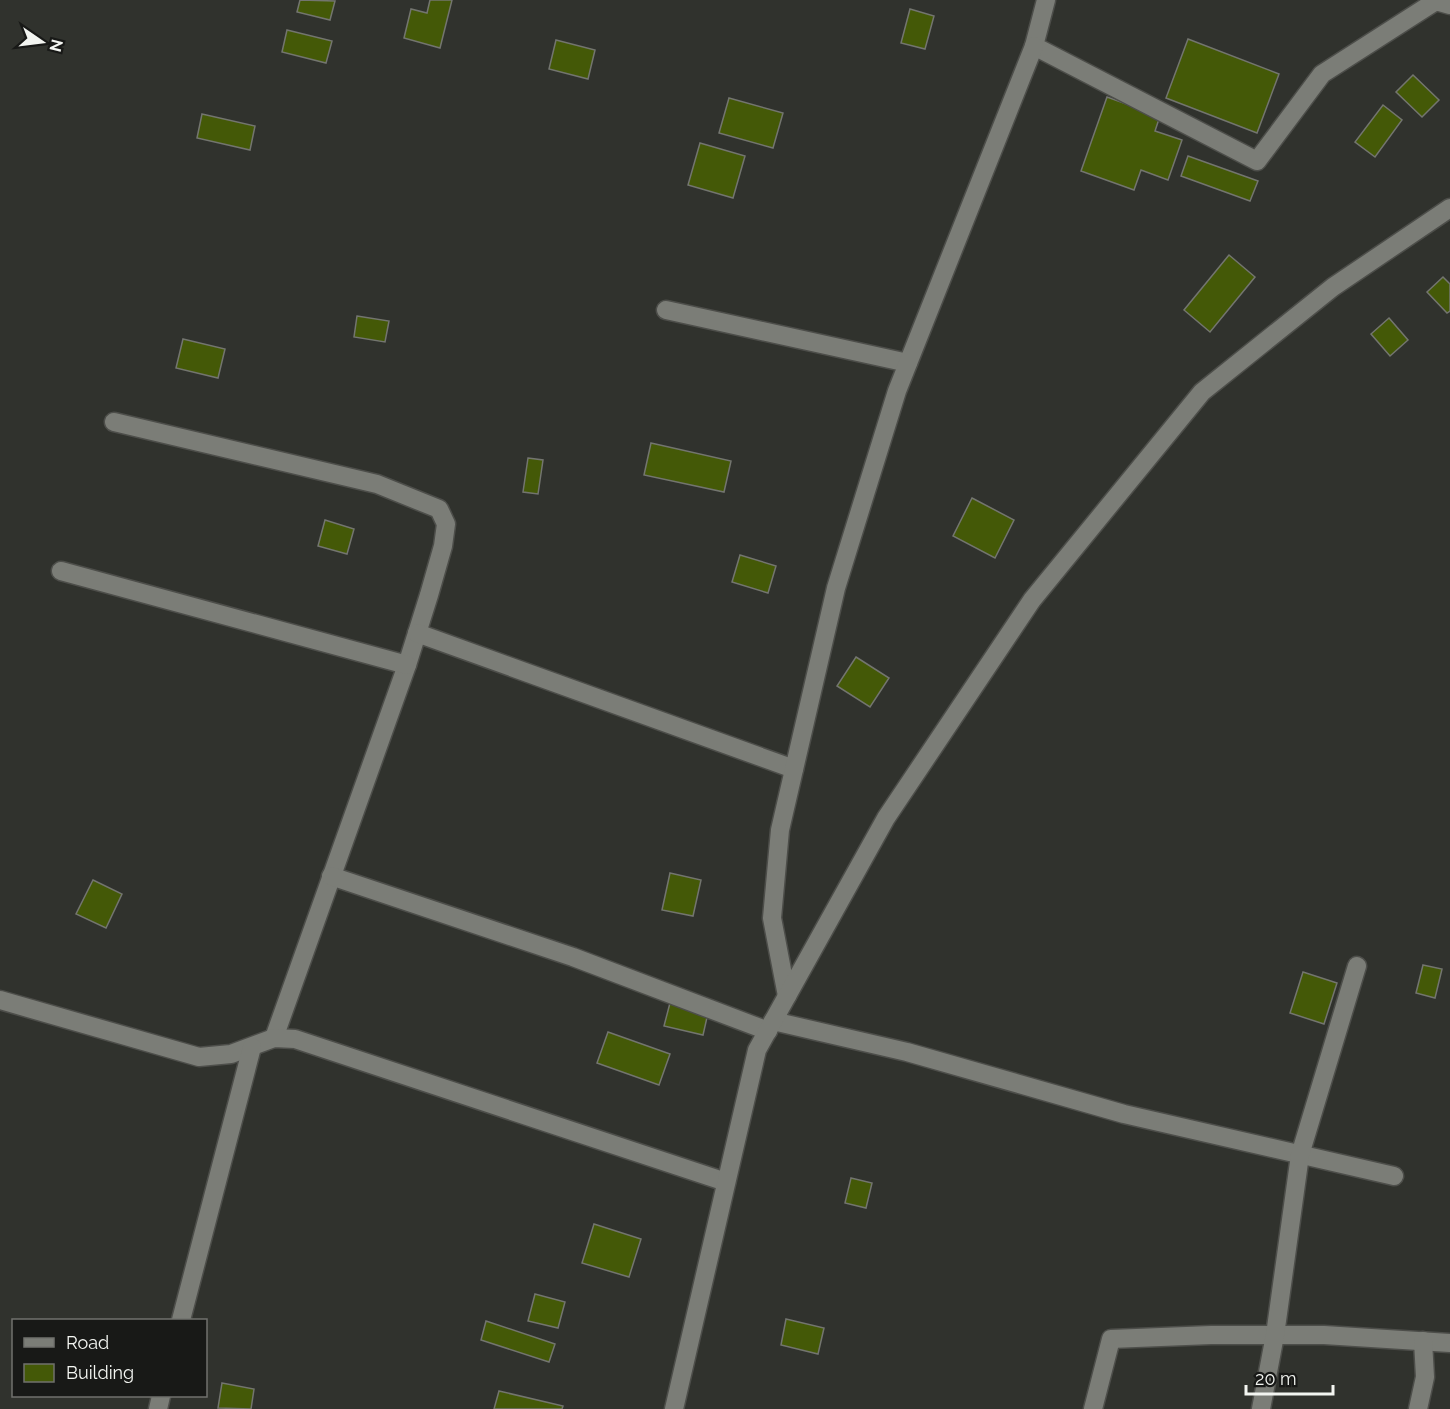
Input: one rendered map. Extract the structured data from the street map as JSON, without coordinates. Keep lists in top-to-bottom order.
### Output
{
  "legend": ["Road", "Building"],
  "scale_bar": "20 m",
  "north": "right"
}
